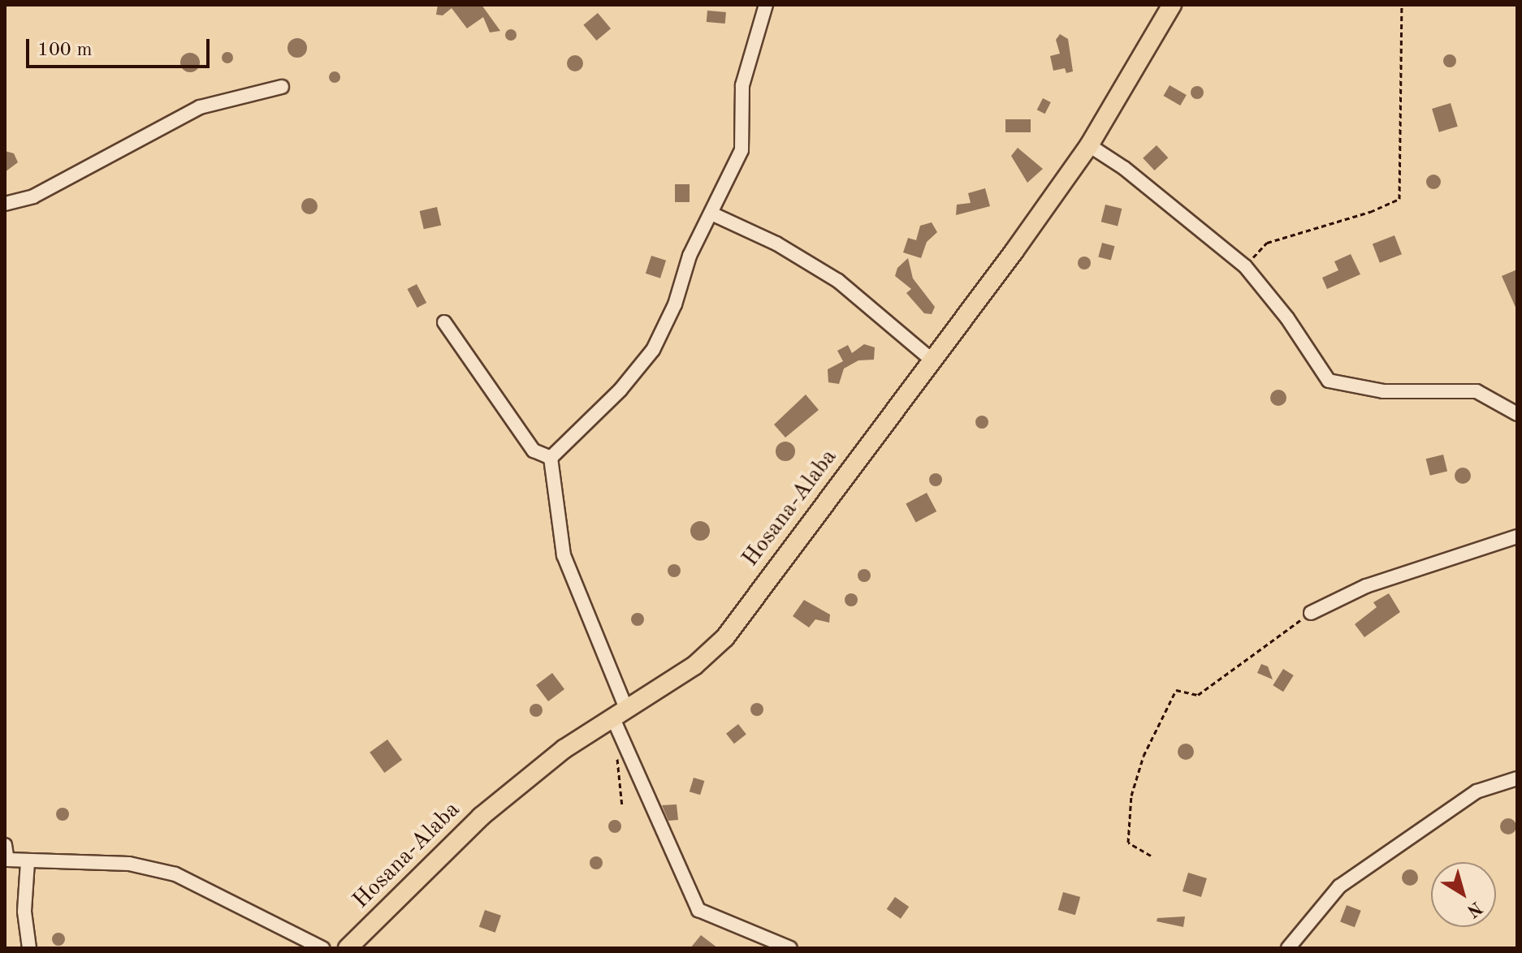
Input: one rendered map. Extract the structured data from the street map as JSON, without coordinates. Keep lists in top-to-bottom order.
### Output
{
  "streets": {
    "main road": ["Hosana-Alaba"]
  },
  "scale_bar": "100 m",
  "north": "bottom right"
}
